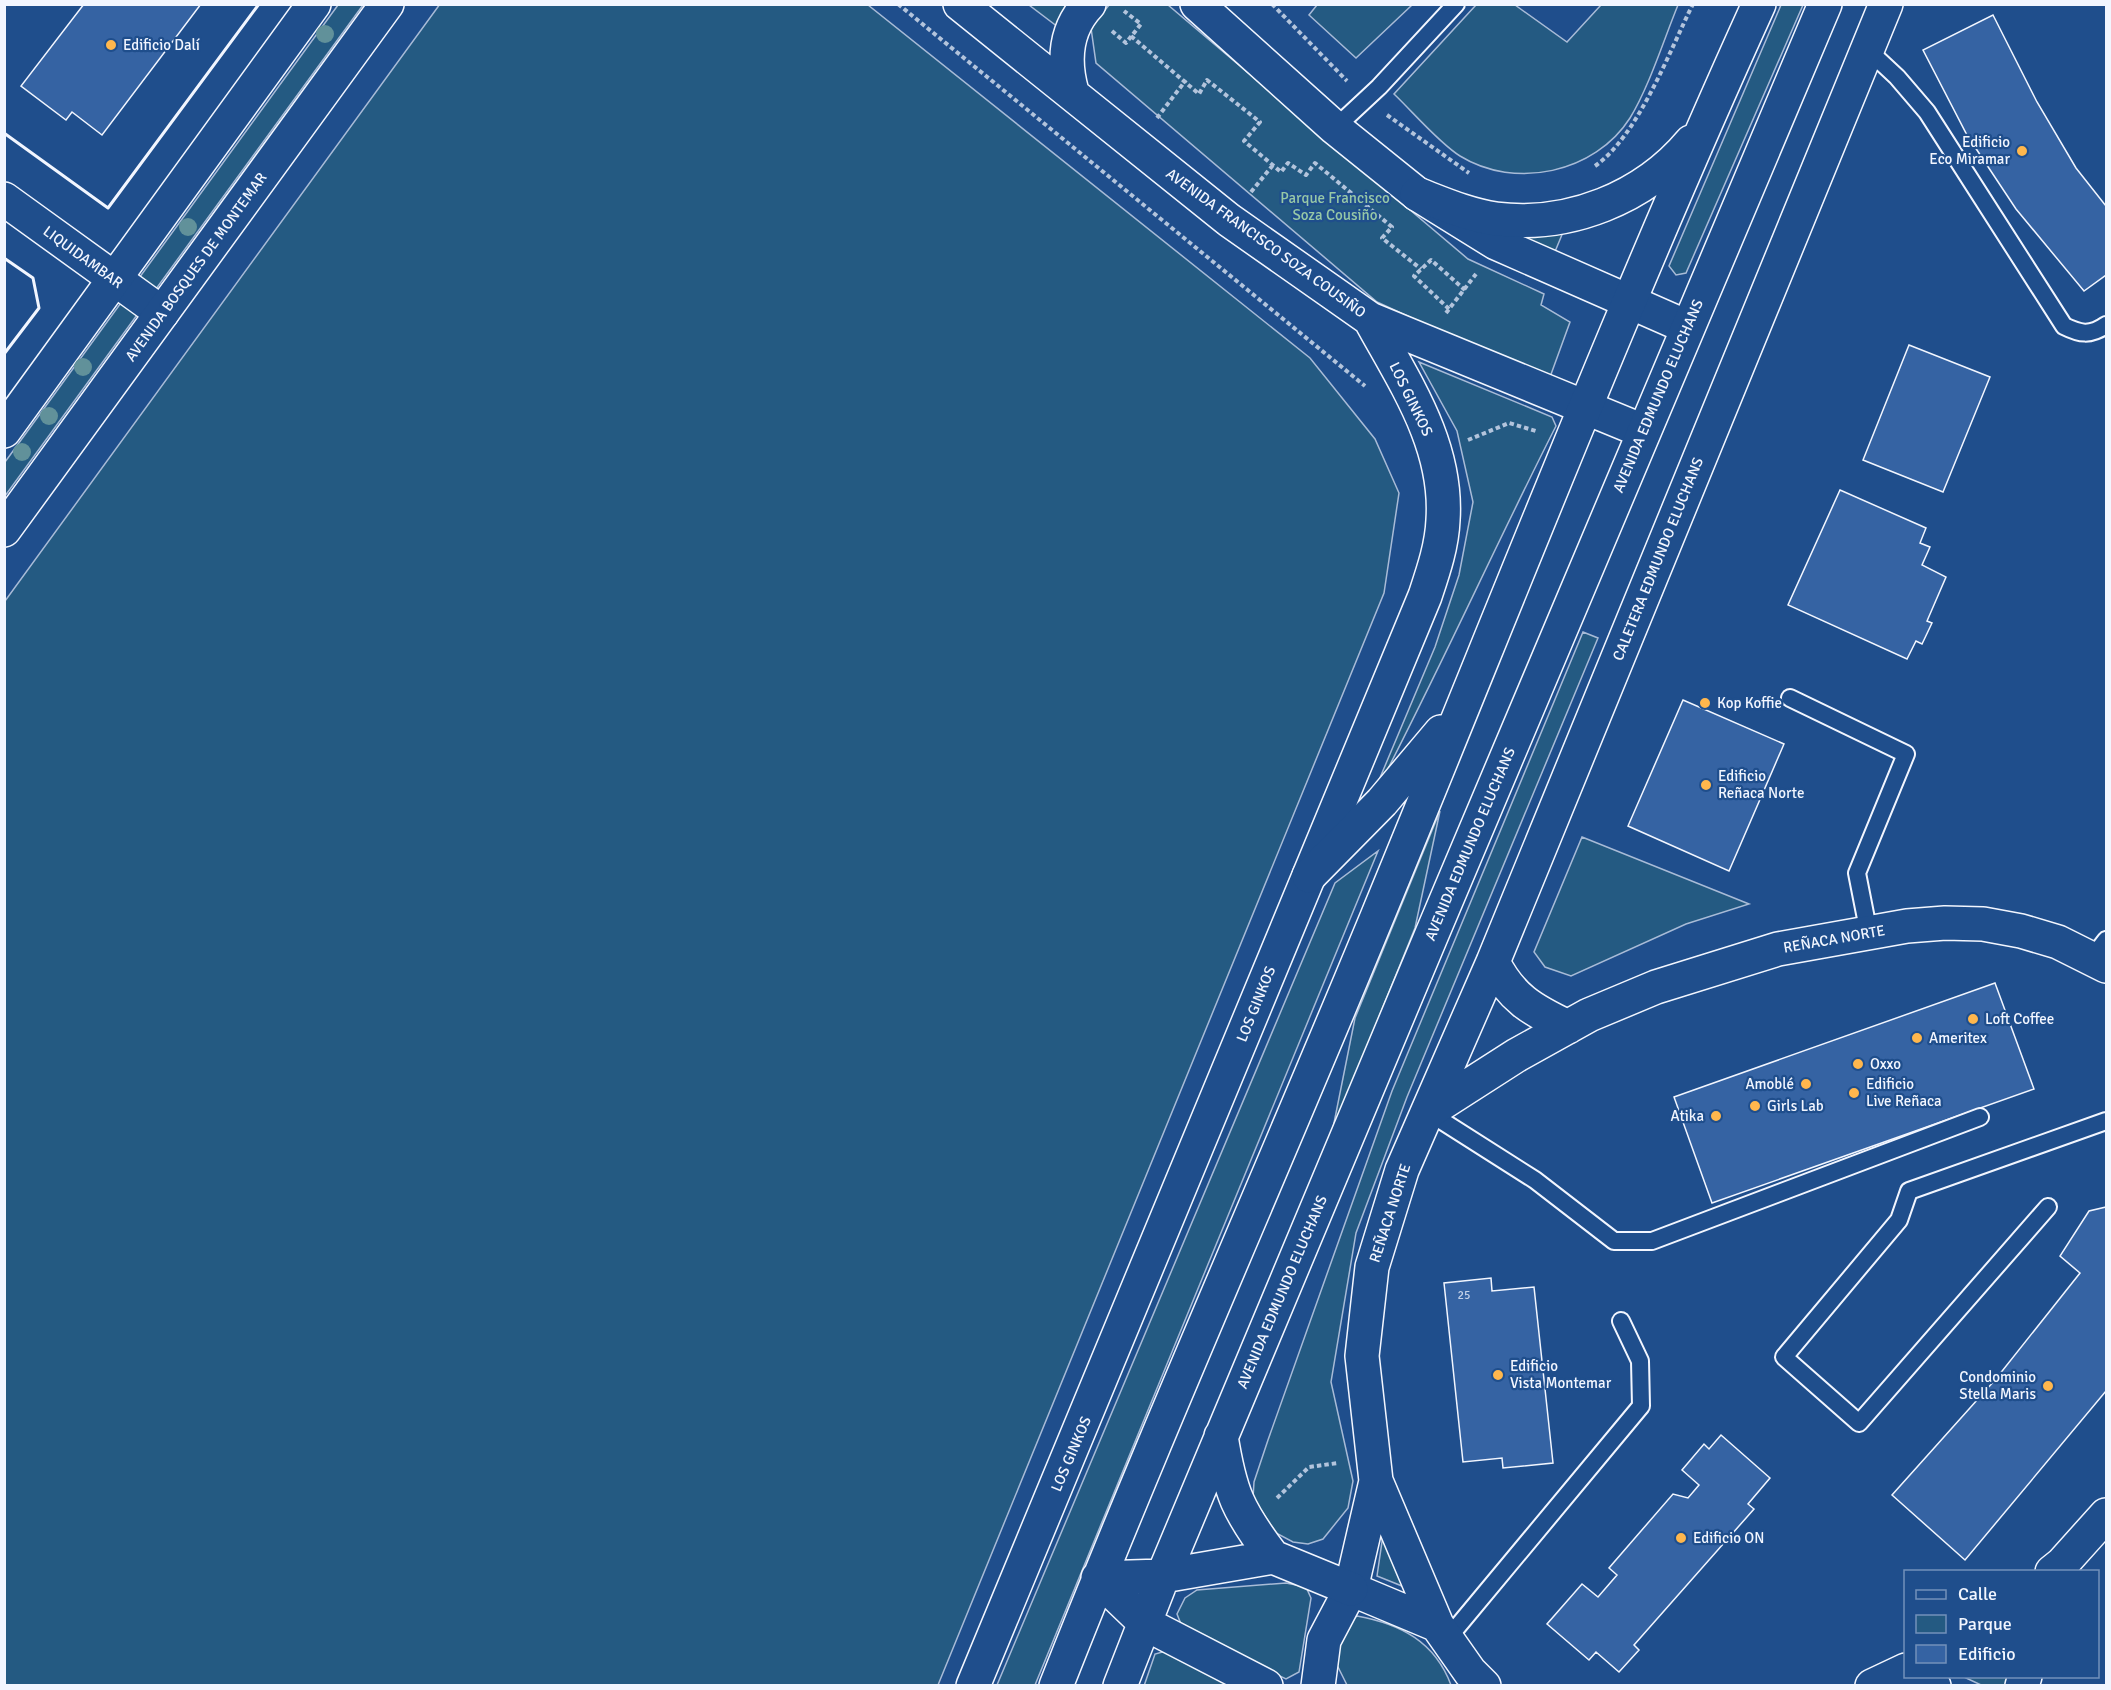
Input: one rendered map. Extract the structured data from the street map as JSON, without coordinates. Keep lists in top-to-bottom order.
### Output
{
  "streets": {
    "street": [
      "AVENIDA FRANCISCO SOZA COUSIÑO",
      "LIQUIDAMBAR",
      "AVENIDA BOSQUES DE MONTEMAR",
      "AVENIDA EDMUNDO ELUCHANS",
      "LOS GINKOS",
      "CALETERA EDMUNDO ELUCHANS",
      "REÑACA NORTE"
    ]
  },
  "crossings": [
    ["AVENIDA FRANCISCO SOZA COUSIÑO", "AVENIDA EDMUNDO ELUCHANS"],
    ["AVENIDA FRANCISCO SOZA COUSIÑO", "LOS GINKOS"],
    ["LIQUIDAMBAR", "AVENIDA BOSQUES DE MONTEMAR"],
    ["CALETERA EDMUNDO ELUCHANS", "REÑACA NORTE"]
  ],
  "parks": ["Parque Francisco Soza Cousiño"],
  "places": [
    "Edificio Dalí",
    "Edificio Eco Miramar",
    "Kop Koffie",
    "Edificio Reñaca Norte",
    "Loft Coffee",
    "Ameritex",
    "Oxxo",
    "Amoblé",
    "Edificio Live Reñaca",
    "Girls Lab",
    "Atika",
    "Edificio Vista Montemar",
    "Condominio Stella Maris",
    "Edificio ON"
  ],
  "house_numbers": ["25"],
  "legend": ["Calle", "Parque", "Edificio"]
}
